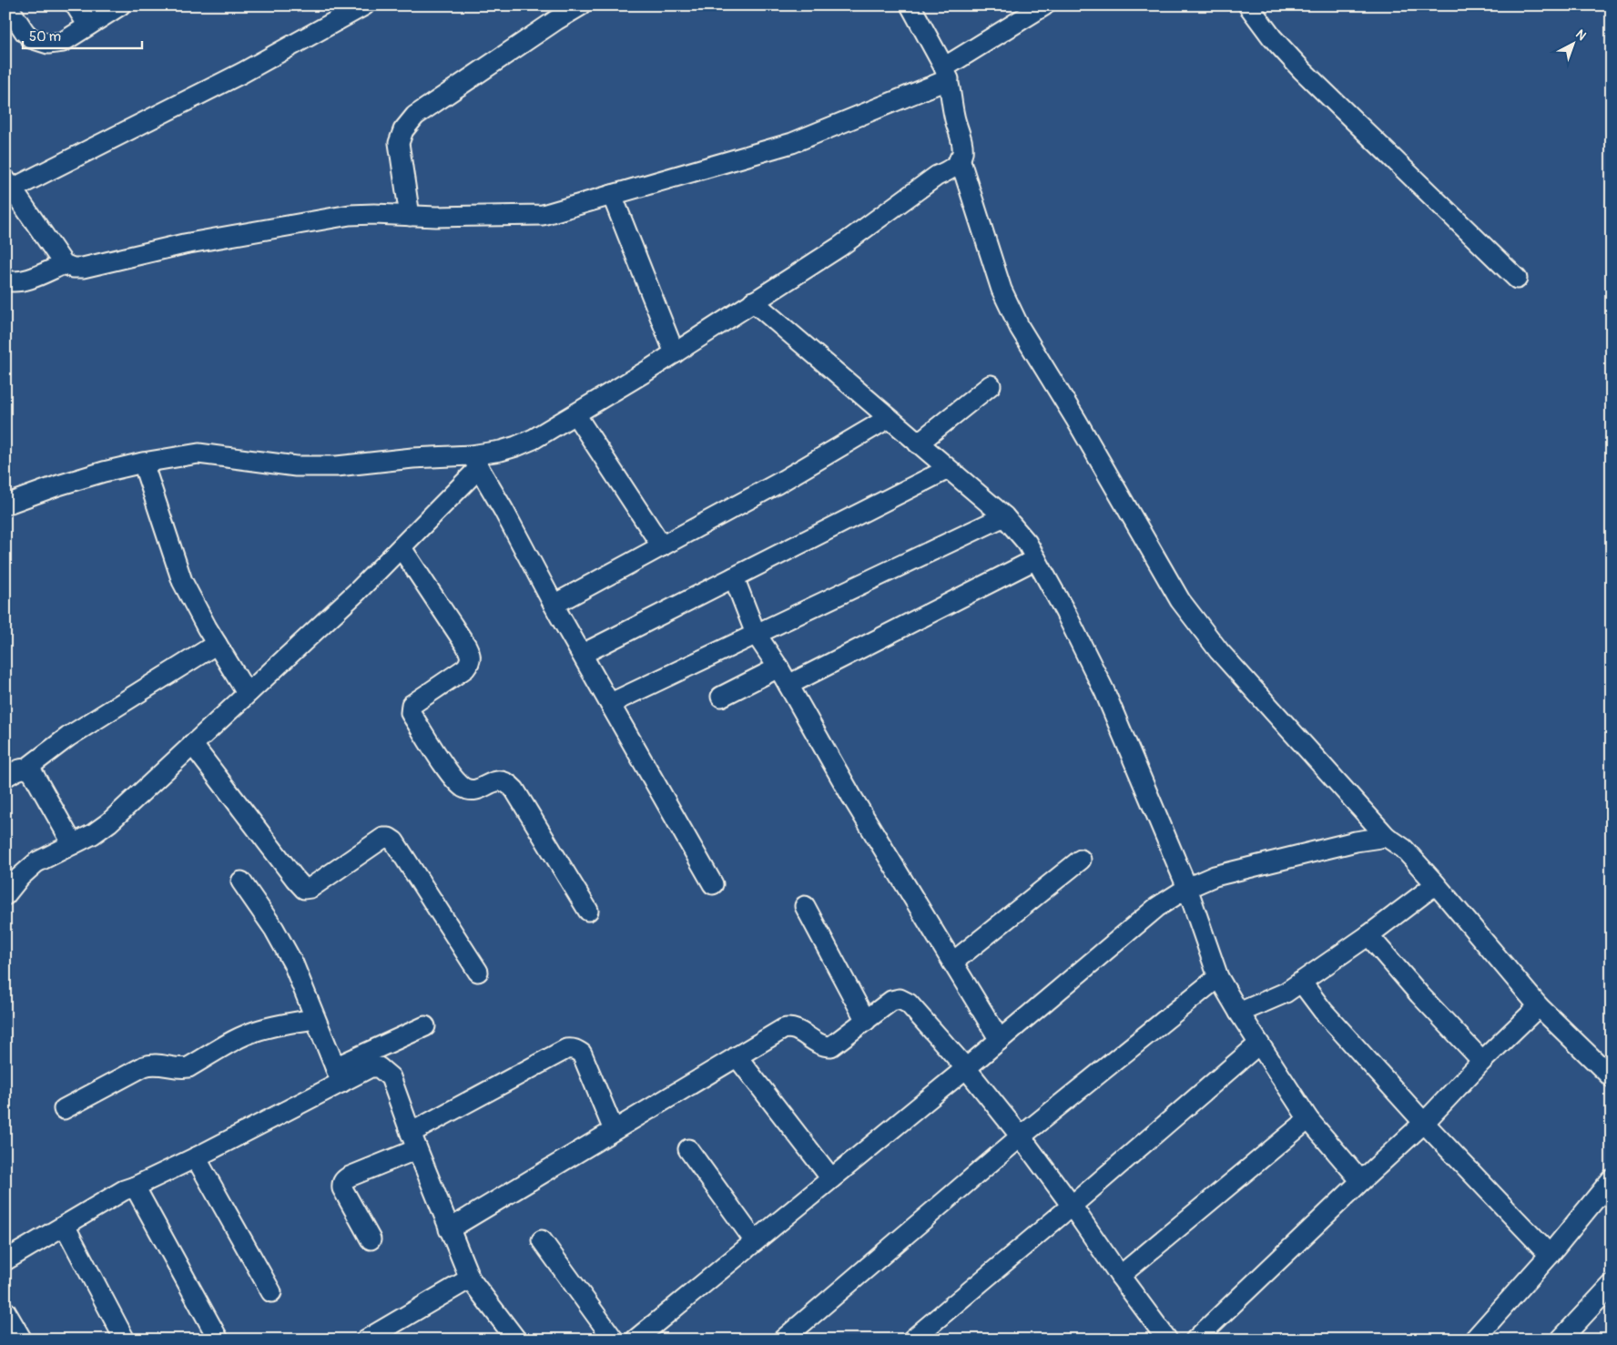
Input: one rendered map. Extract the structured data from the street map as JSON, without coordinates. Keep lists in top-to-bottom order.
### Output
{
  "scale_bar": "50 m",
  "north": "top right"
}
